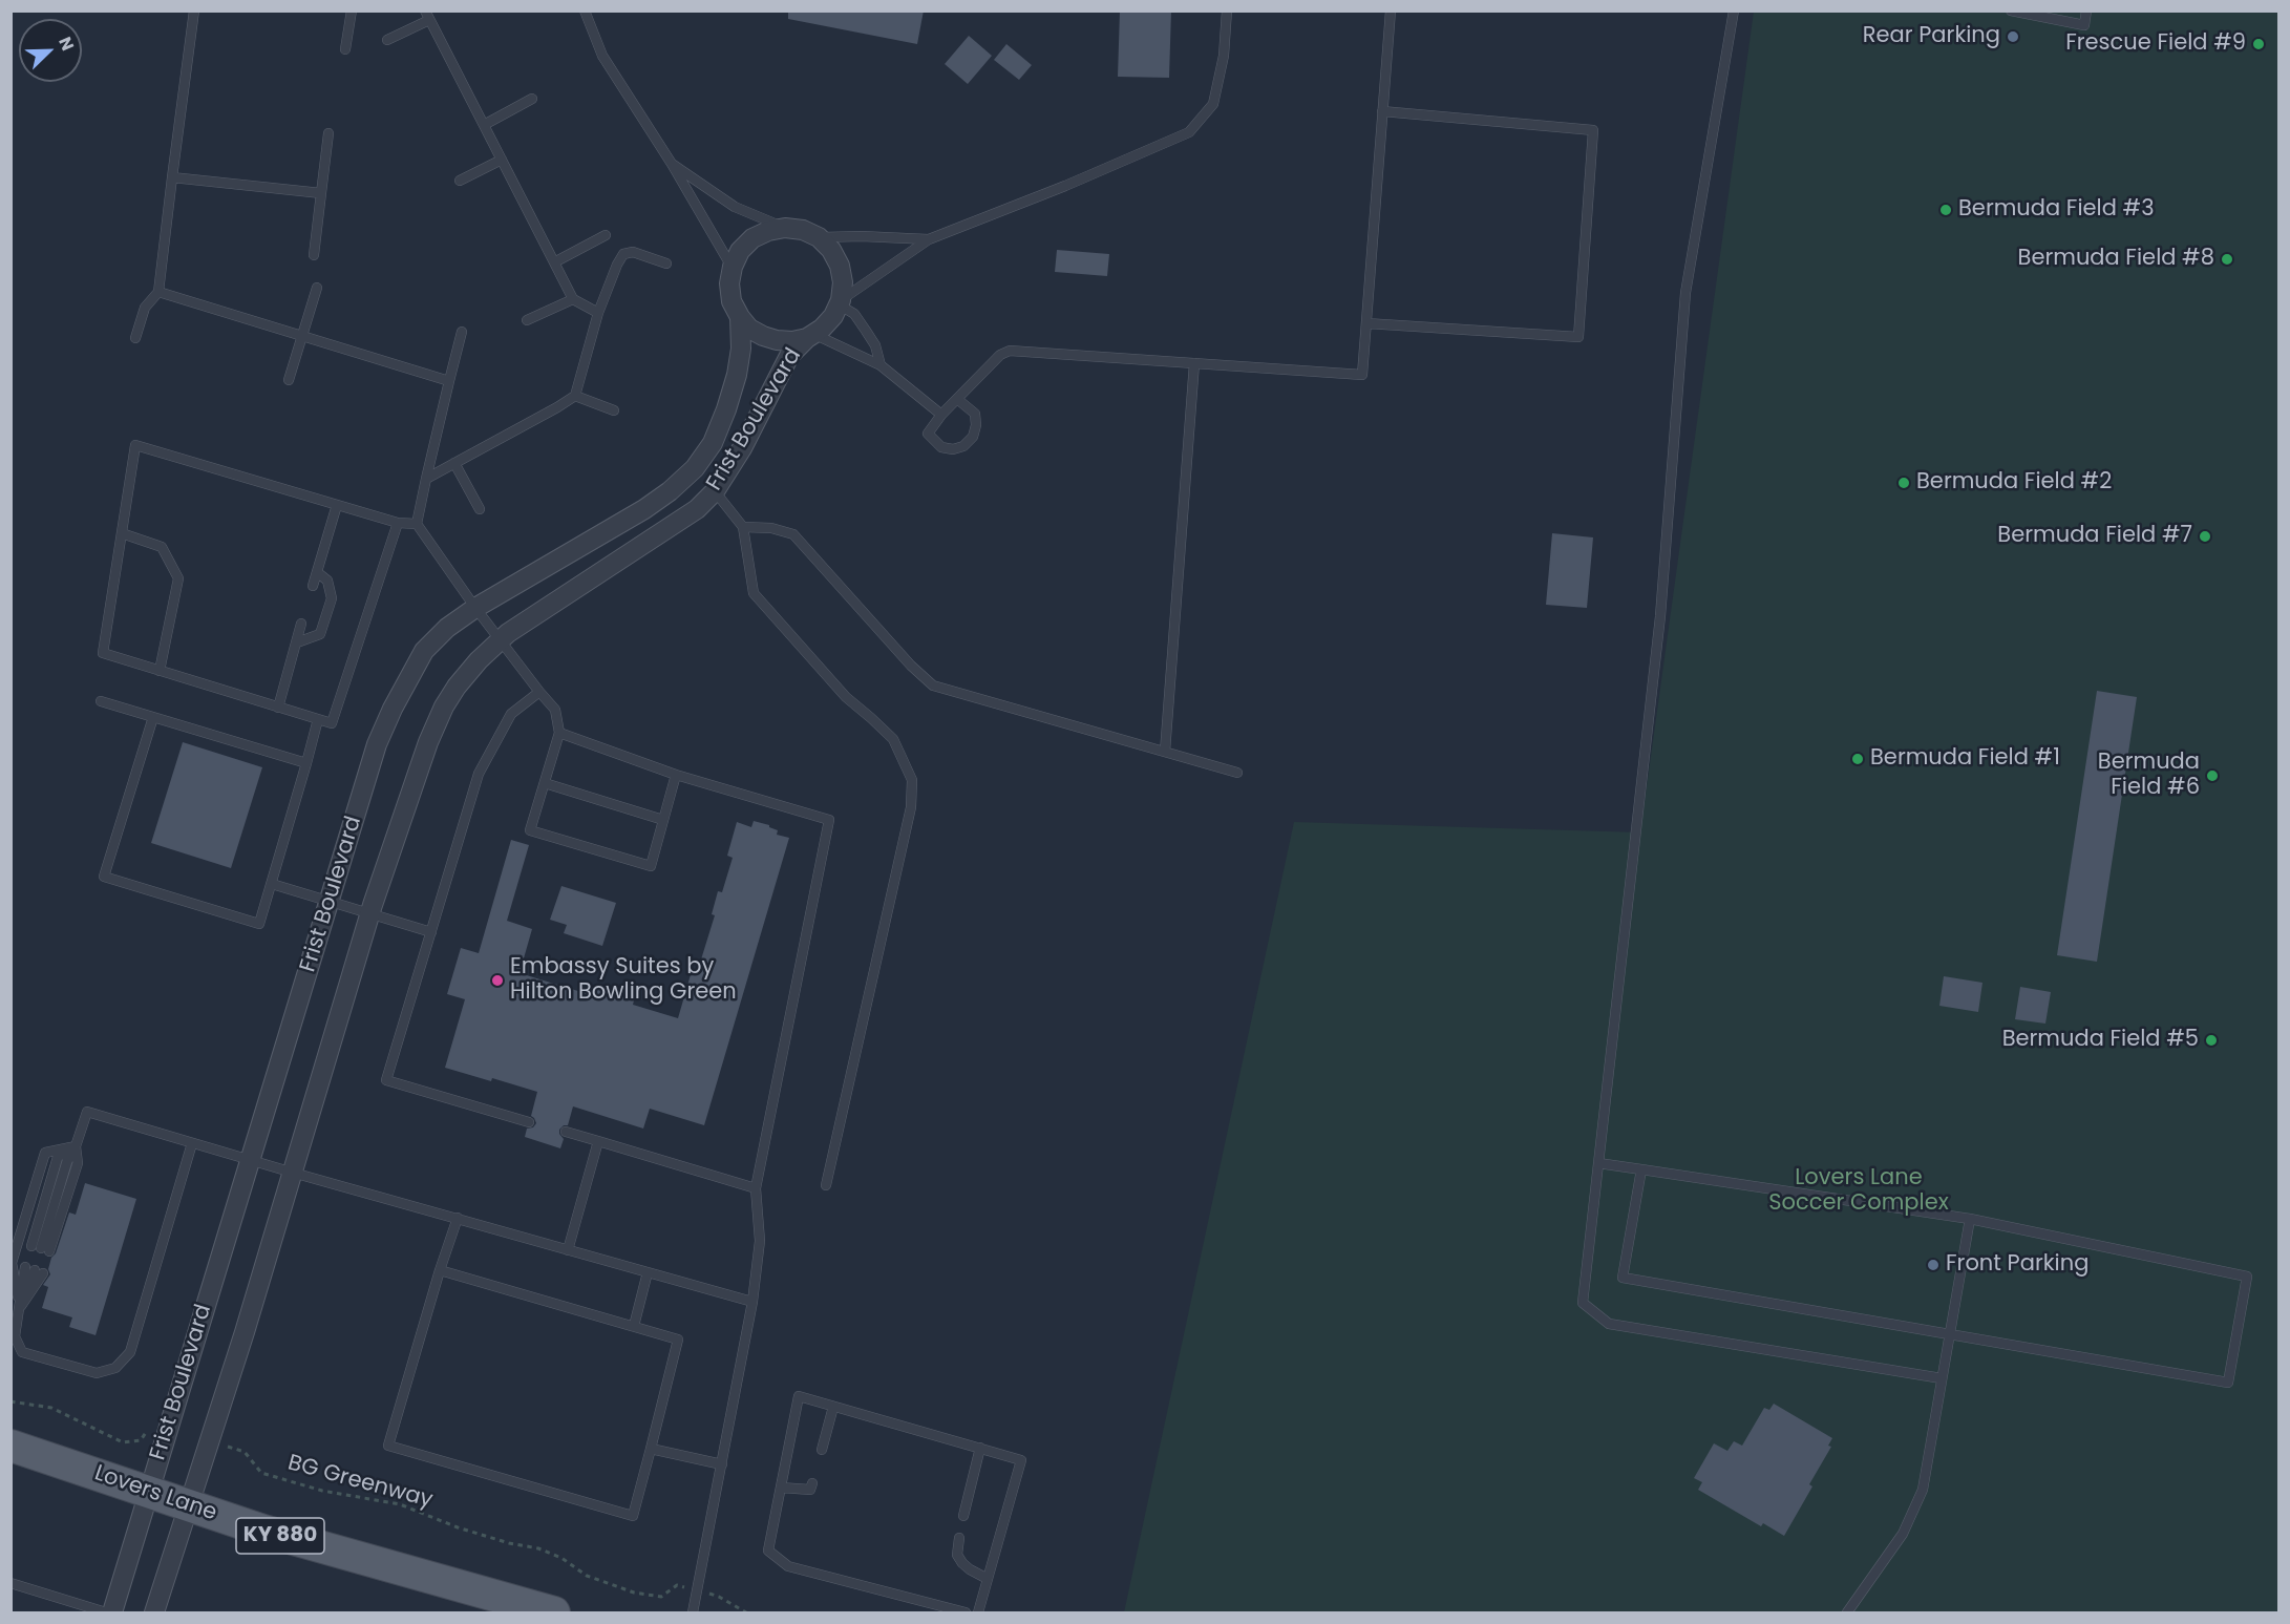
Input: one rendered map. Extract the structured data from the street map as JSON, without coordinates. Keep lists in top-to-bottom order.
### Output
{
  "streets": {
    "main road": ["Lovers Lane", "KY 880"],
    "street": ["Frist Boulevard"],
    "path": ["BG Greenway"]
  },
  "crossings": [
    ["Frist Boulevard", "BG Greenway"],
    ["Frist Boulevard", "Lovers Lane"]
  ],
  "parks": ["Lovers Lane Soccer Complex"],
  "places": [
    "Rear Parking",
    "Frescue Field #9",
    "Bermuda Field #3",
    "Bermuda Field #8",
    "Bermuda Field #2",
    "Bermuda Field #7",
    "Bermuda Field #1",
    "Bermuda Field #6",
    "Embassy Suites by Hilton Bowling Green",
    "Bermuda Field #5",
    "Front Parking"
  ],
  "north": "top right"
}
